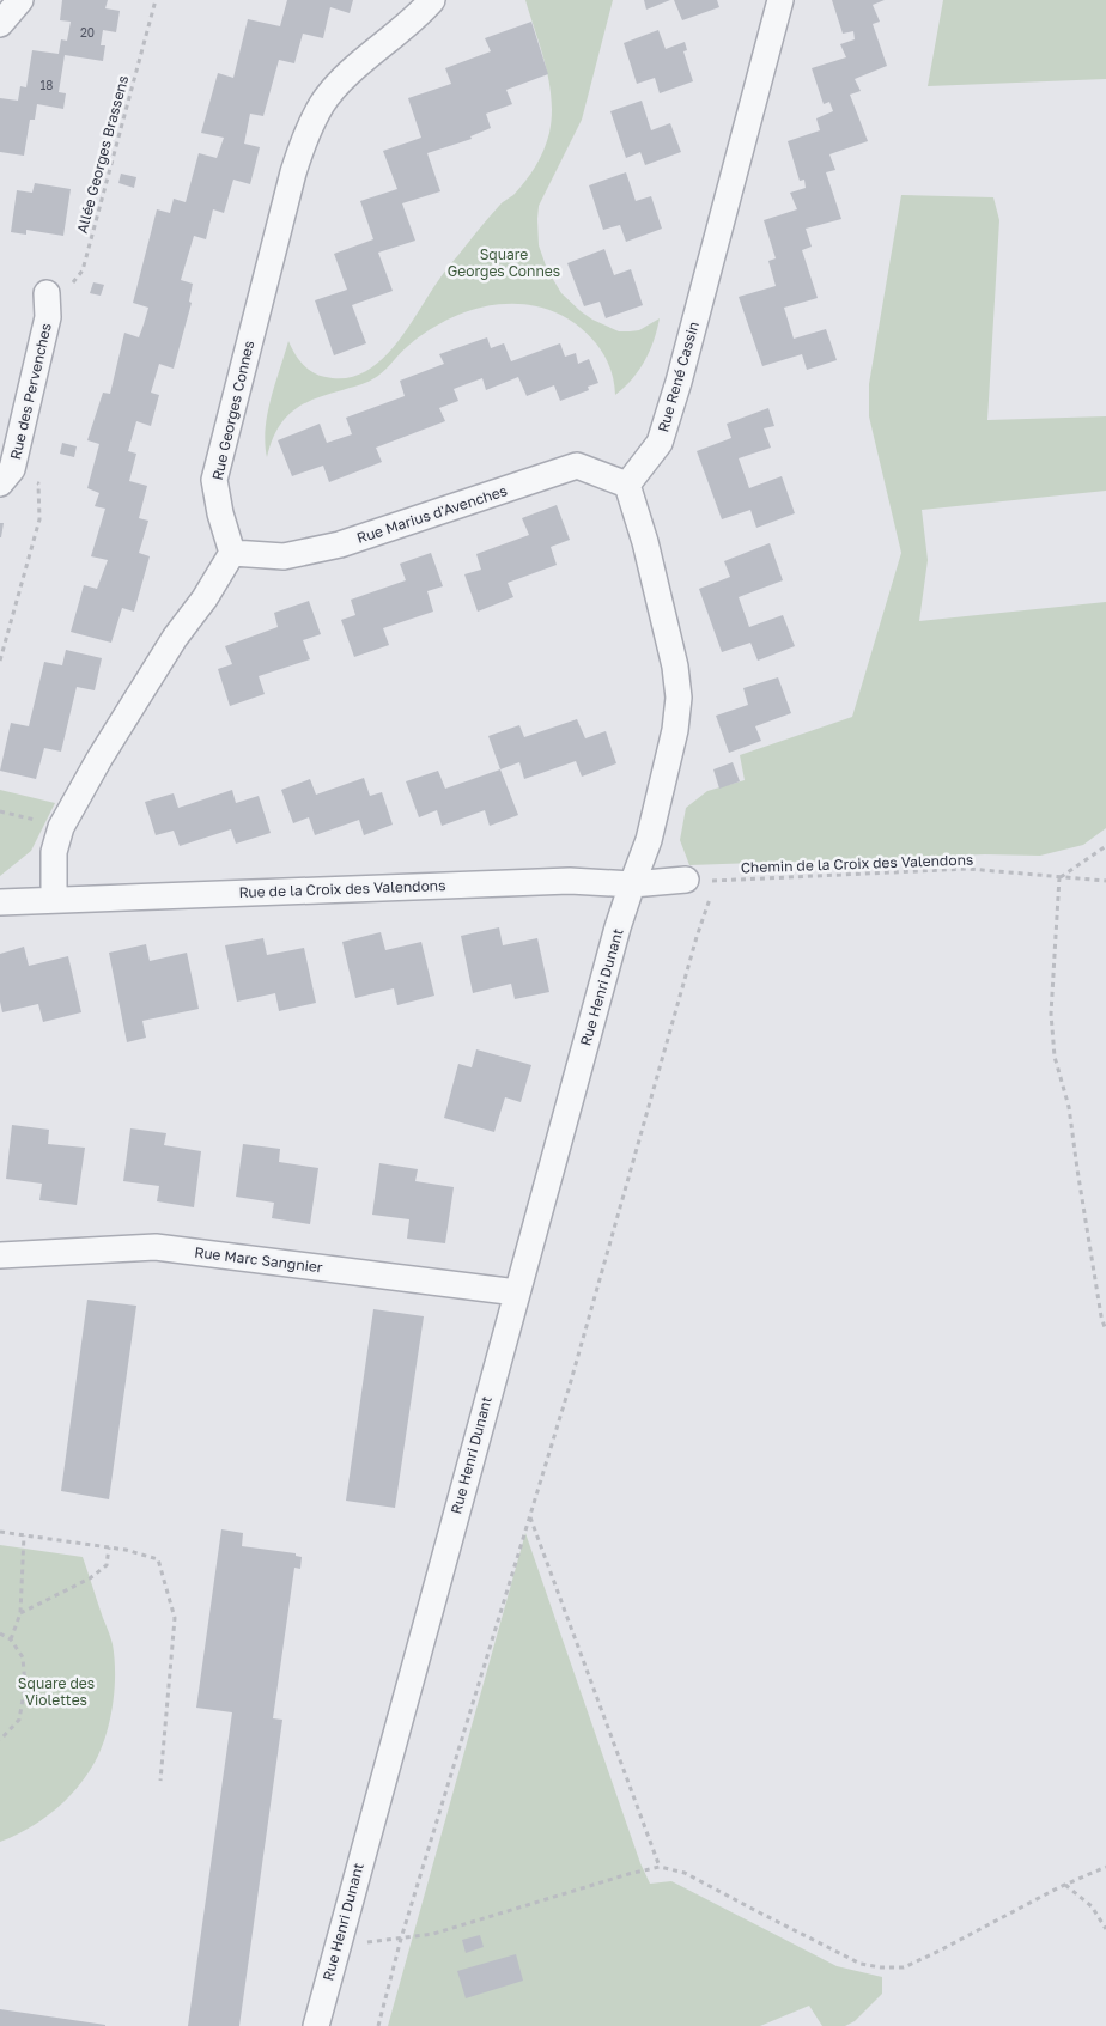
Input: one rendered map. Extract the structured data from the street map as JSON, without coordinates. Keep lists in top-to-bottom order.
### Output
{
  "streets": {
    "street": [
      "Rue René Cassin",
      "Rue des Pervenches",
      "Rue Georges Connes",
      "Rue Marius d'Avenches",
      "Rue de la Croix des Valendons",
      "Rue Henri Dunant",
      "Rue Marc Sangnier"
    ],
    "path": ["Allée Georges Brassens", "Chemin de la Croix des Valendons"]
  },
  "crossings": [
    ["Allée Georges Brassens", "Rue des Pervenches"],
    ["Rue René Cassin", "Rue Marius d'Avenches"],
    ["Rue Georges Connes", "Rue Marius d'Avenches"],
    ["Rue de la Croix des Valendons", "Rue Henri Dunant"],
    ["Rue Henri Dunant", "Rue Marc Sangnier"]
  ],
  "parks": ["Square Georges Connes", "Square des Violettes"],
  "house_numbers": ["20", "18"]
}
